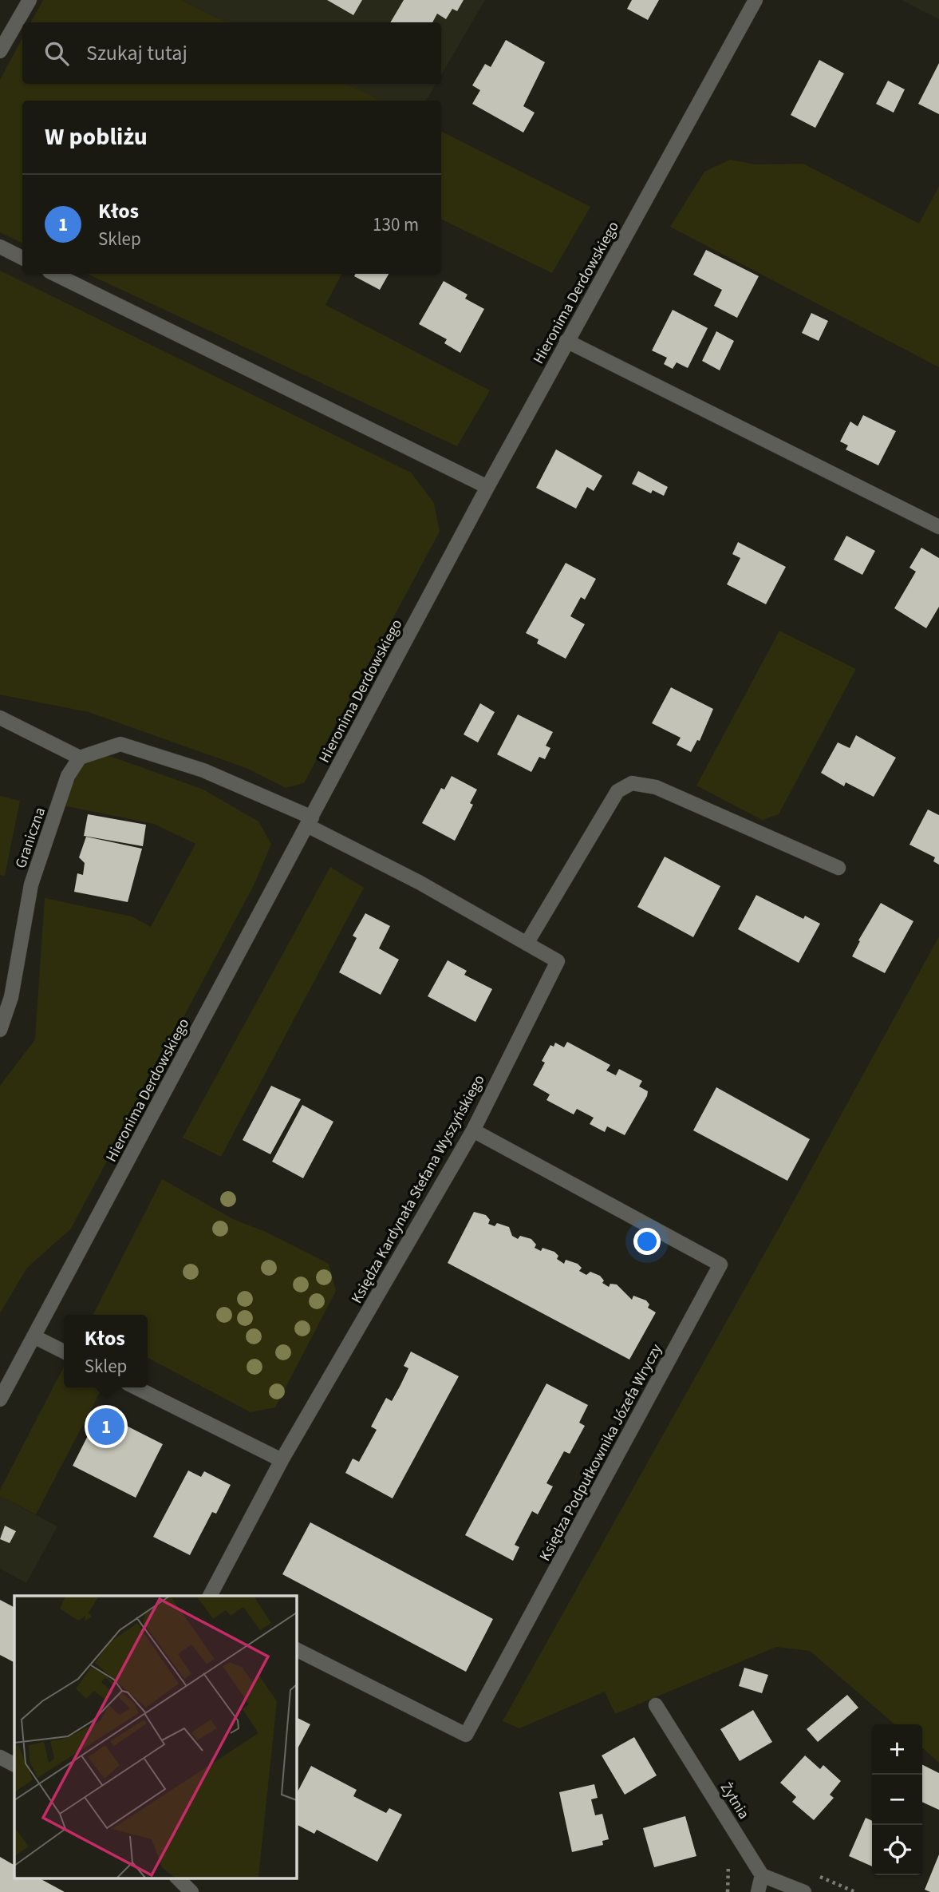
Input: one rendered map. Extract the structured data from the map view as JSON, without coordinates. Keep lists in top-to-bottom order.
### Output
{
  "streets": {
    "street": [
      "Hieronima Derdowskiego",
      "Graniczna",
      "Księdza Kardynała Stefana Wyszyńskiego",
      "Księdza Podpułkownika Józefa Wryczy",
      "Żytnia"
    ]
  },
  "crossings": [
    ["Hieronima Derdowskiego", "Księdza Kardynała Stefana Wyszyńskiego"],
    ["Księdza Kardynała Stefana Wyszyńskiego", "Księdza Podpułkownika Józefa Wryczy"]
  ],
  "page": {
    "search": "Szukaj tutaj",
    "heading": "W pobliżu",
    "list": [
      {
        "mark": "1",
        "name": "Kłos",
        "note": "Sklep",
        "value": "130 m"
      }
    ],
    "popup": ["Kłos", "Sklep"],
    "pins": "1",
    "map_buttons": ["+", "−"]
  }
}
